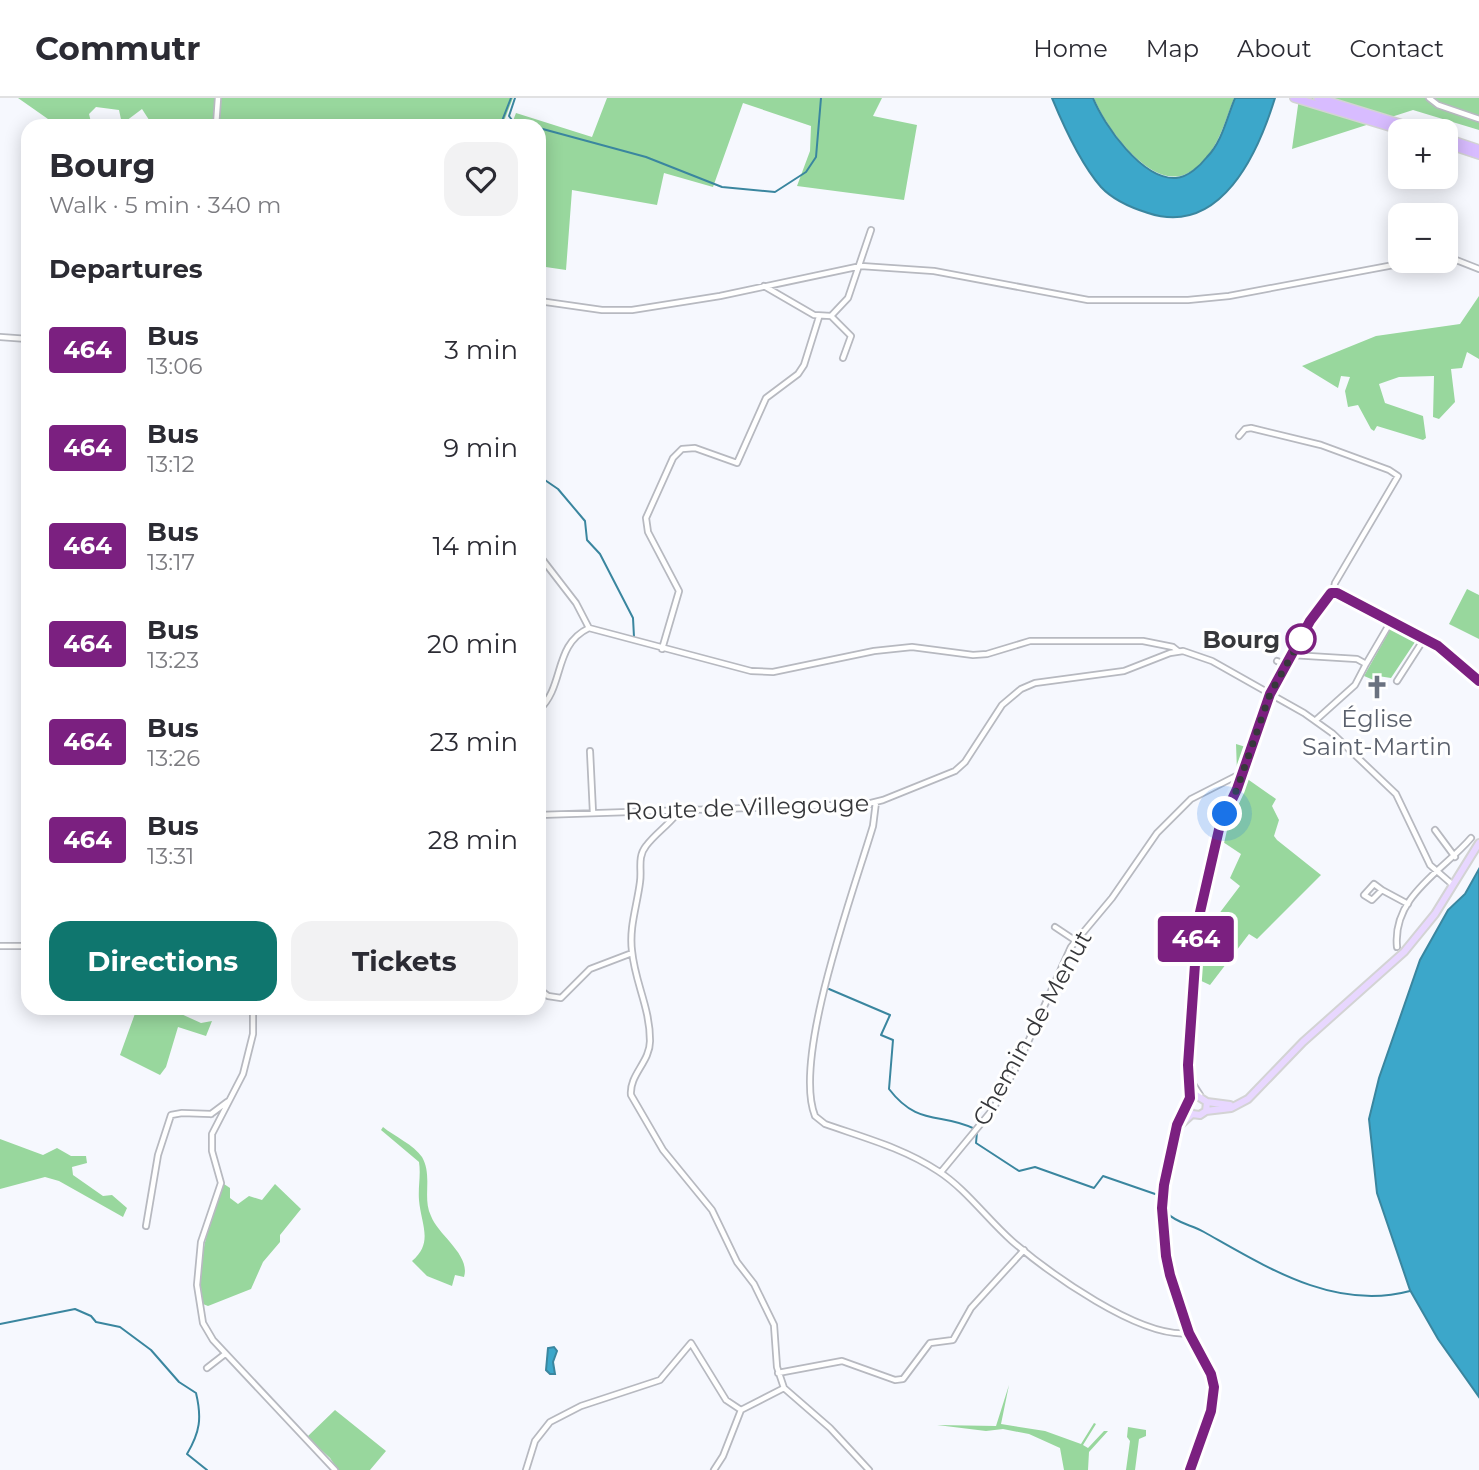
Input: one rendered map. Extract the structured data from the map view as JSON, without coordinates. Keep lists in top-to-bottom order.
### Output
{
  "streets": {
    "street": ["Route de Villegouge", "Chemin de Menut"]
  },
  "places": {
    "other": ["Bourg"],
    "church": ["Église Saint-Martin"]
  },
  "lines": ["bus line 464"],
  "page": {
    "header": "Commutr",
    "nav": [
      "Home",
      "Map",
      "About",
      "Contact"
    ],
    "on_map": "464",
    "map_buttons": ["+", "−"],
    "heading": [
      ["Bourg", "Walk · 5 min · 340 m"],
      "Departures"
    ],
    "list": [
      {
        "mark": "464",
        "name": "Bus",
        "note": "13:06",
        "value": "3 min"
      },
      {
        "mark": "464",
        "name": "Bus",
        "note": "13:12",
        "value": "9 min"
      },
      {
        "mark": "464",
        "name": "Bus",
        "note": "13:17",
        "value": "14 min"
      },
      {
        "mark": "464",
        "name": "Bus",
        "note": "13:23",
        "value": "20 min"
      },
      {
        "mark": "464",
        "name": "Bus",
        "note": "13:26",
        "value": "23 min"
      },
      {
        "mark": "464",
        "name": "Bus",
        "note": "13:31",
        "value": "28 min"
      }
    ],
    "buttons": ["Directions", "Tickets"]
  }
}
